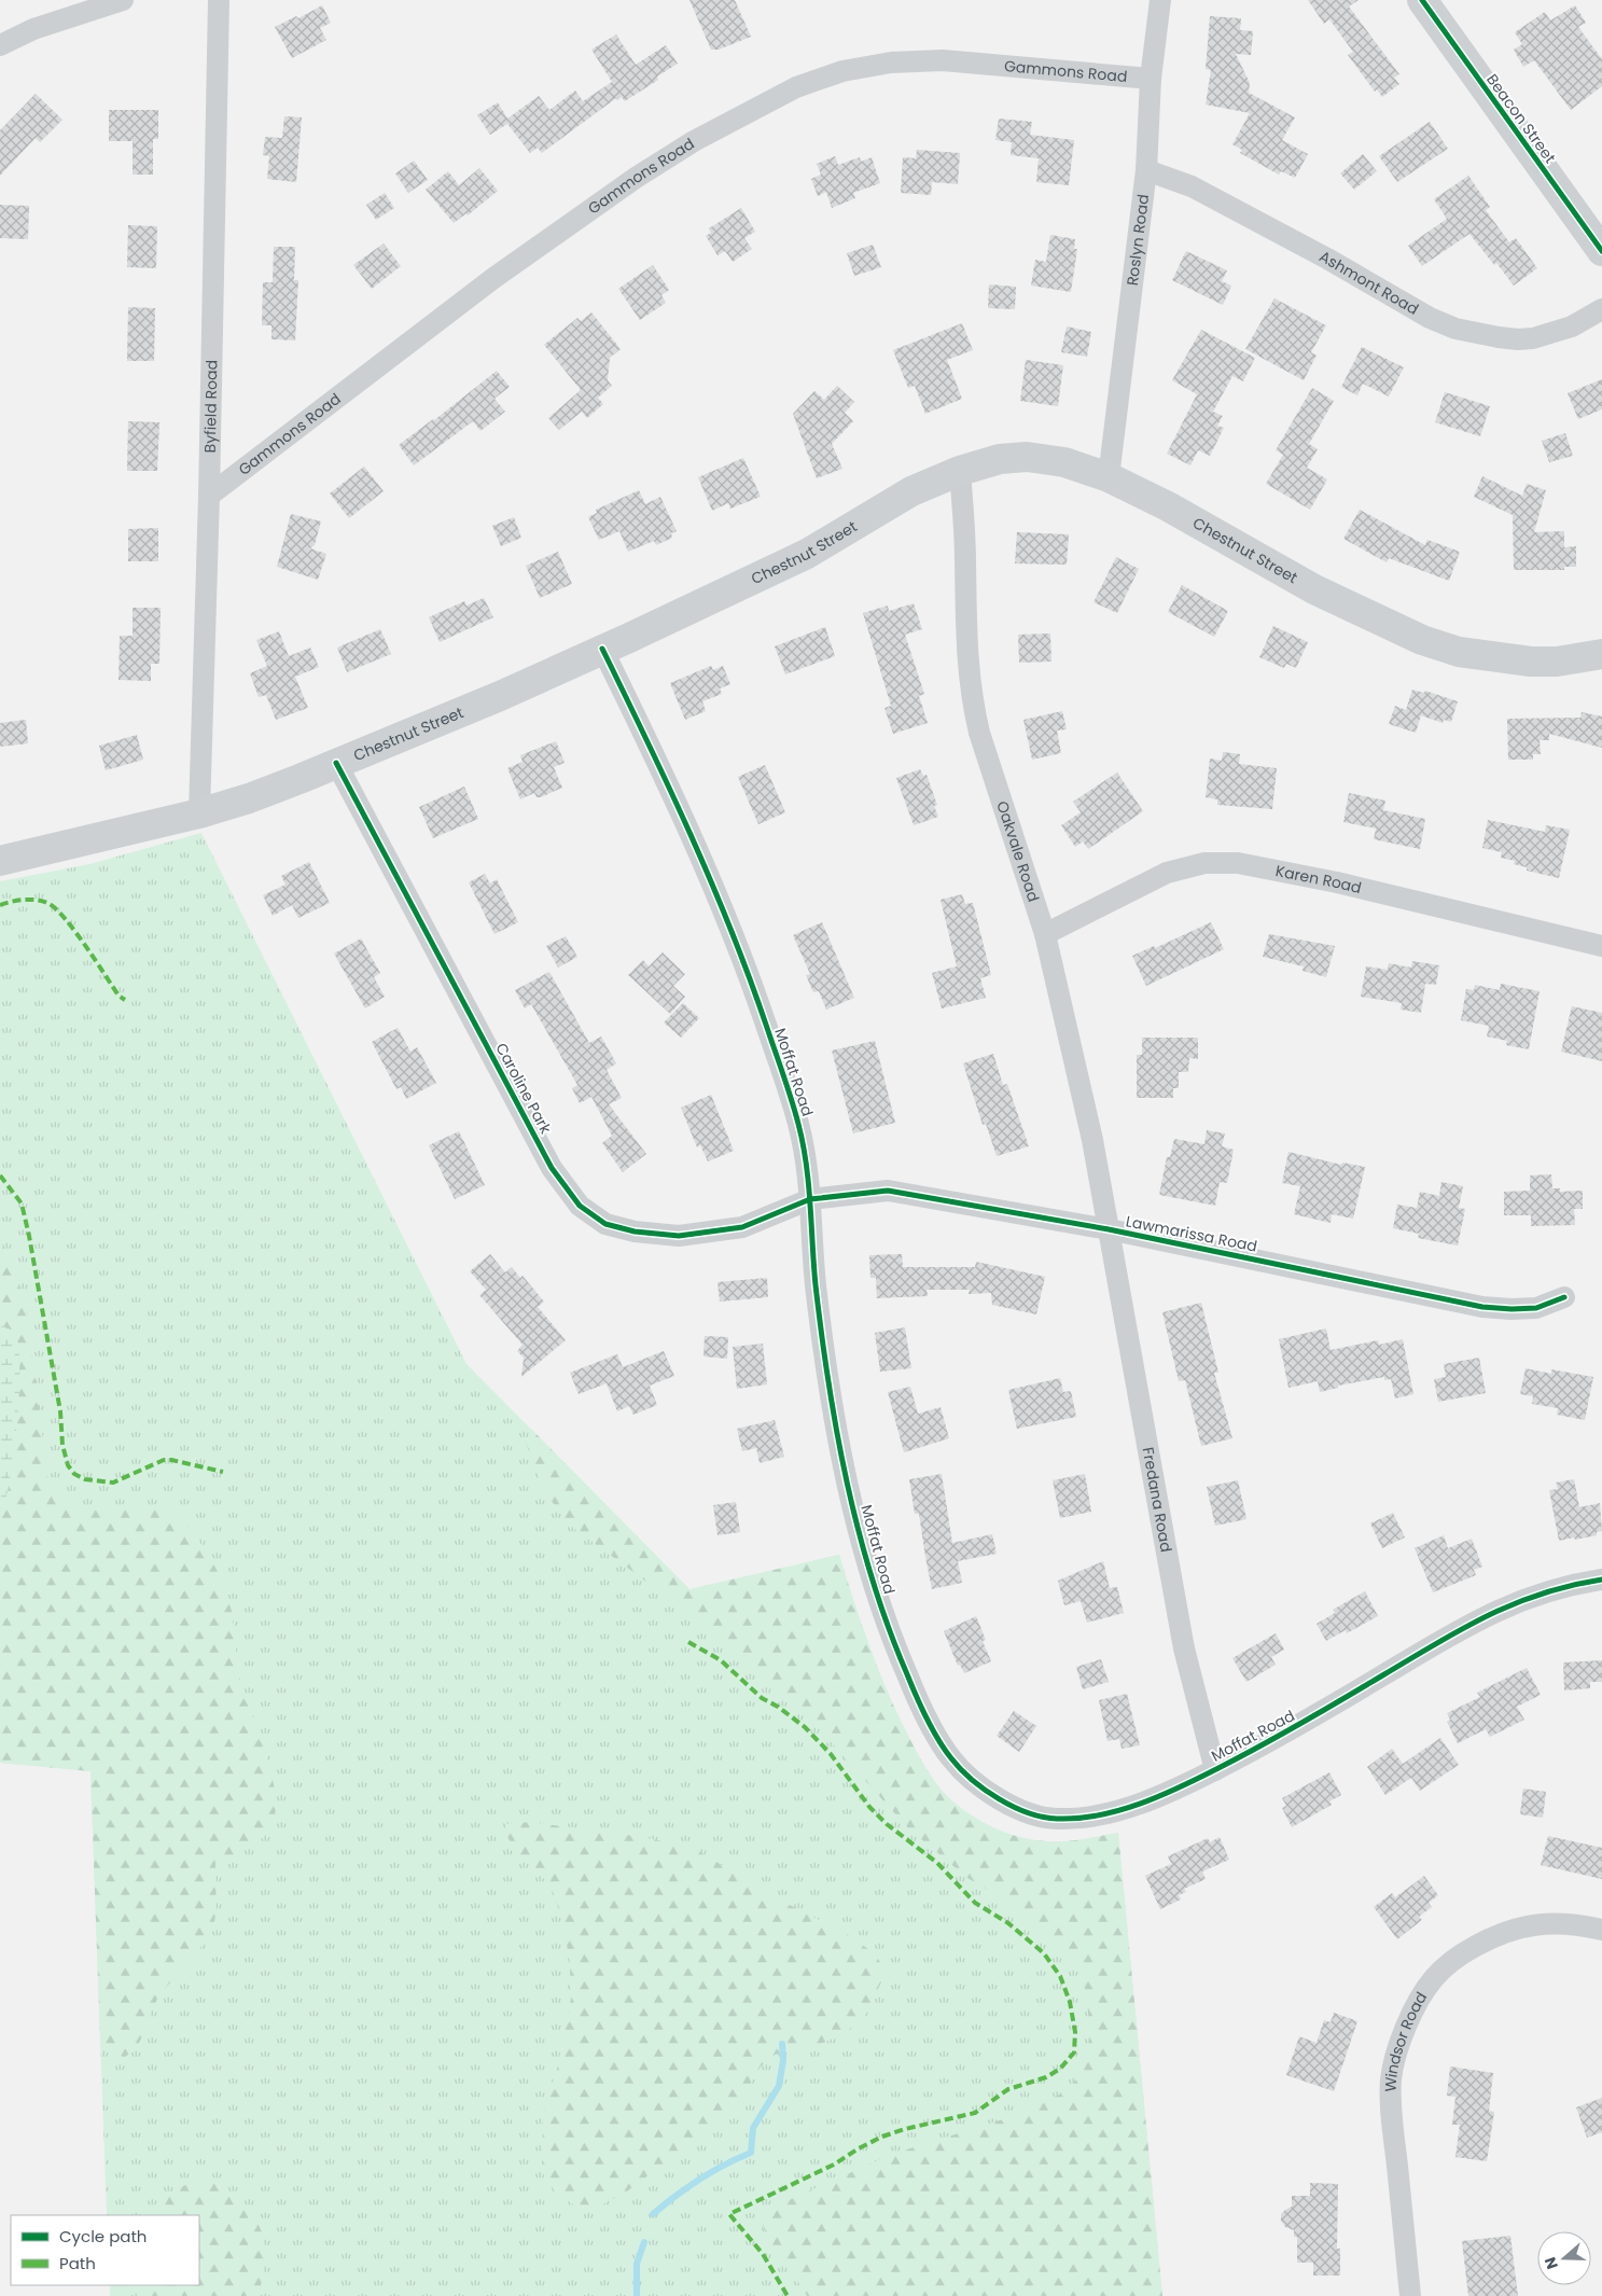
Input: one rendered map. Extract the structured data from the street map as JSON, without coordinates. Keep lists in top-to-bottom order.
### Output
{
  "streets": {
    "main road": ["Beacon Street", "Chestnut Street"],
    "street": [
      "Gammons Road",
      "Roslyn Road",
      "Ashmont Road",
      "Byfield Road",
      "Oakvale Road",
      "Karen Road",
      "Moffat Road",
      "Caroline Park",
      "Lawmarissa Road",
      "Fredana Road",
      "Windsor Road"
    ]
  },
  "crossings": [
    ["Gammons Road", "Roslyn Road"],
    ["Gammons Road", "Byfield Road"],
    ["Roslyn Road", "Ashmont Road"],
    ["Roslyn Road", "Chestnut Street"],
    ["Byfield Road", "Chestnut Street"],
    ["Chestnut Street", "Oakvale Road"],
    ["Chestnut Street", "Moffat Road"],
    ["Chestnut Street", "Caroline Park"],
    ["Oakvale Road", "Karen Road"],
    ["Oakvale Road", "Lawmarissa Road"],
    ["Oakvale Road", "Fredana Road"],
    ["Moffat Road", "Caroline Park"],
    ["Moffat Road", "Lawmarissa Road"],
    ["Moffat Road", "Fredana Road"],
    ["Caroline Park", "Lawmarissa Road"],
    ["Lawmarissa Road", "Fredana Road"]
  ],
  "legend": ["Cycle path", "Path"],
  "north": "left"
}
